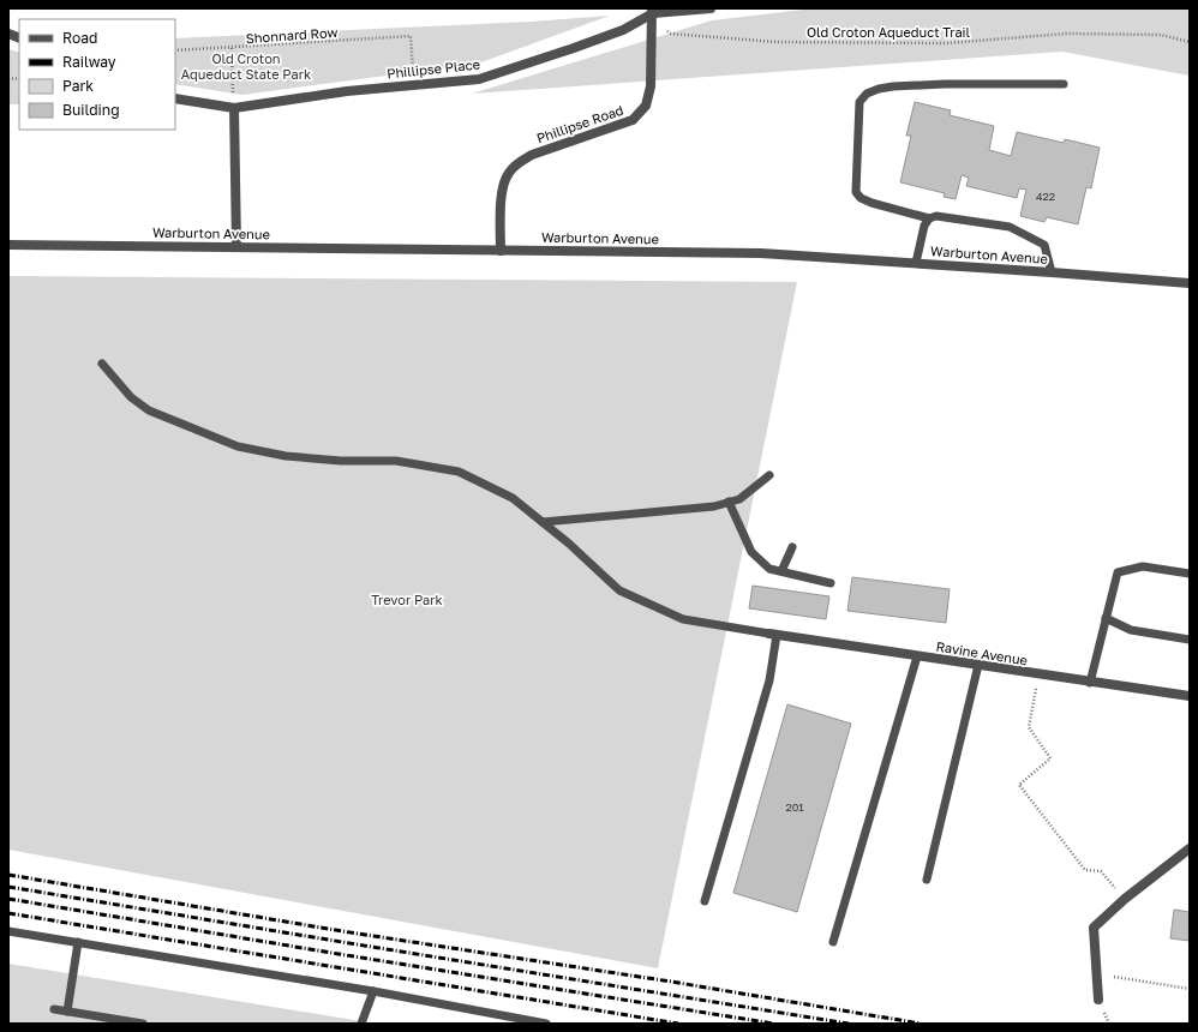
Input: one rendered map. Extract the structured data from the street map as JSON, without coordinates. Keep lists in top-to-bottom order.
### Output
{
  "streets": {
    "street": [
      "Phillipse Place",
      "Phillipse Road",
      "Warburton Avenue",
      "Ravine Avenue"
    ],
    "path": ["Old Croton Aqueduct Trail", "Shonnard Row"]
  },
  "crossings": [
    ["Old Croton Aqueduct Trail", "Phillipse Place"],
    ["Old Croton Aqueduct Trail", "Phillipse Road"],
    ["Shonnard Row", "Phillipse Place"],
    ["Phillipse Place", "Phillipse Road"],
    ["Phillipse Road", "Warburton Avenue"]
  ],
  "parks": ["Old Croton Aqueduct State Park", "Trevor Park"],
  "house_numbers": ["422", "201"],
  "legend": [
    "Road",
    "Railway",
    "Park",
    "Building"
  ]
}
